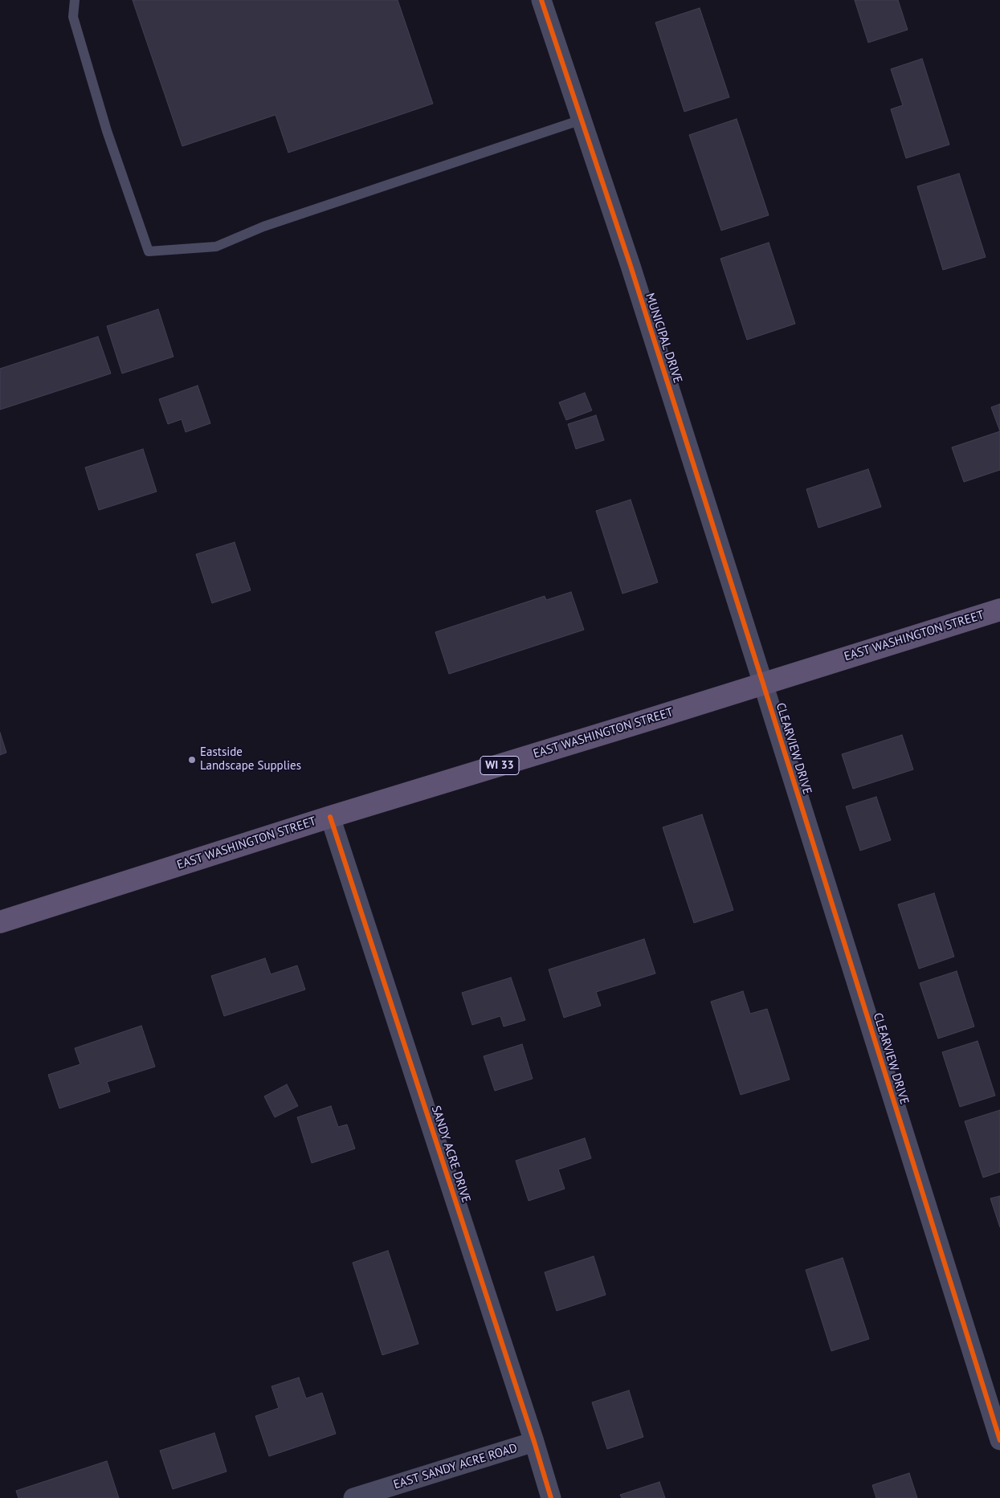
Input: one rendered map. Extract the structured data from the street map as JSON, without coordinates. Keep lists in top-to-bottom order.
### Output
{
  "streets": {
    "main road": ["EAST WASHINGTON STREET", "WI 33"],
    "street": [
      "MUNICIPAL DRIVE",
      "CLEARVIEW DRIVE",
      "SANDY ACRE DRIVE",
      "EAST SANDY ACRE ROAD"
    ]
  },
  "crossings": [
    ["MUNICIPAL DRIVE", "EAST WASHINGTON STREET"],
    ["MUNICIPAL DRIVE", "CLEARVIEW DRIVE"],
    ["EAST WASHINGTON STREET", "CLEARVIEW DRIVE"],
    ["EAST WASHINGTON STREET", "SANDY ACRE DRIVE"],
    ["SANDY ACRE DRIVE", "EAST SANDY ACRE ROAD"]
  ],
  "places": ["Eastside Landscape Supplies"]
}
